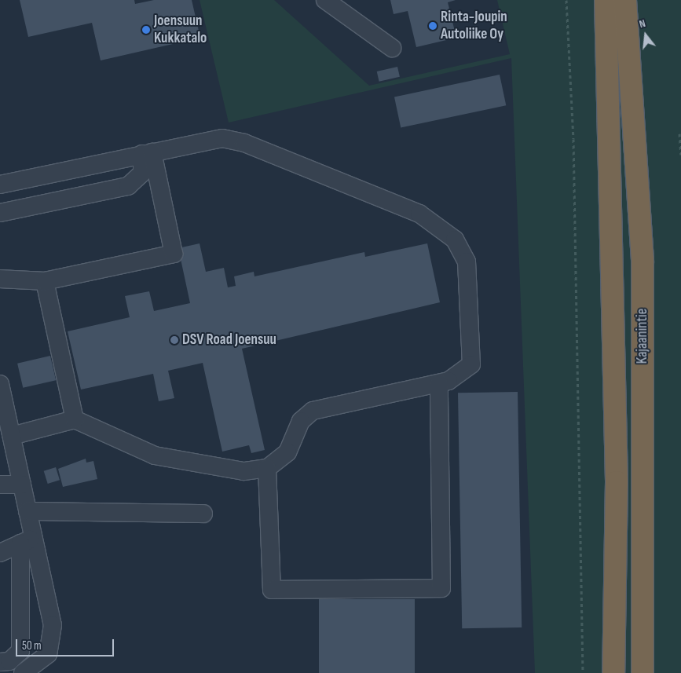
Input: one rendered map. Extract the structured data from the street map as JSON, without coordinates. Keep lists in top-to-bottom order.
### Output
{
  "streets": {
    "highway": ["Kajaanintie"]
  },
  "places": ["Rinta-Joupin Autoliike Oy", "Joensuun Kukkatalo", "DSV Road Joensuu"],
  "scale_bar": "50 m",
  "north": "top"
}
